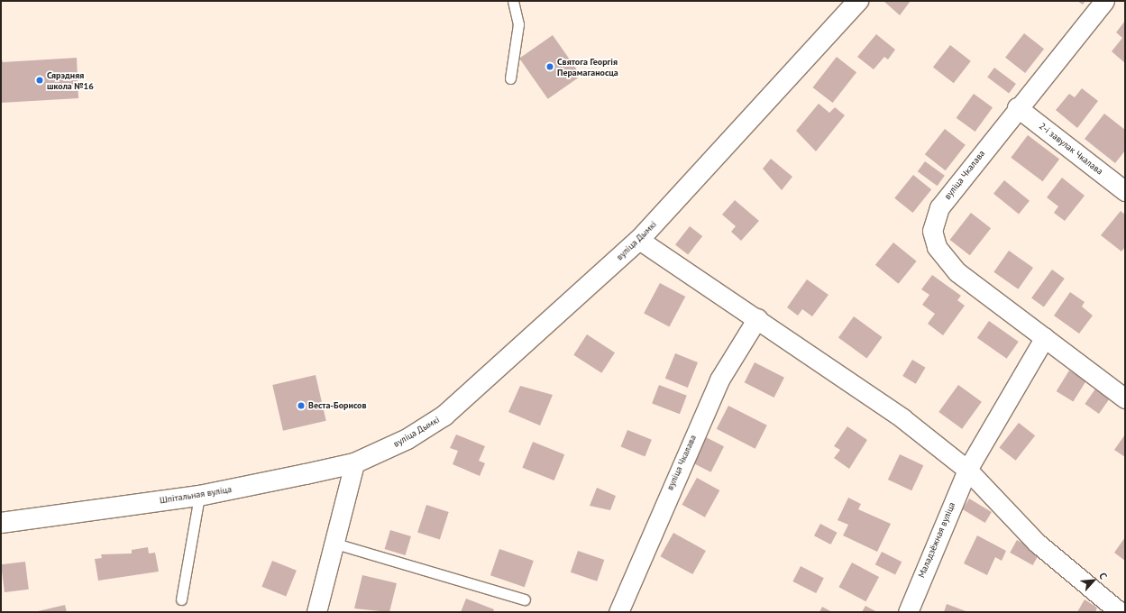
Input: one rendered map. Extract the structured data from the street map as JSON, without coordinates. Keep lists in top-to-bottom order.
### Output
{
  "streets": {
    "street": [
      "2-і завулак Чкалава",
      "вуліца Чкалава",
      "вуліца Дымкі",
      "Шпітальная вуліца",
      "Маладзёжная вуліца"
    ]
  },
  "crossings": [
    ["2-і завулак Чкалава", "вуліца Чкалава"],
    ["вуліца Чкалава", "Маладзёжная вуліца"],
    ["вуліца Дымкі", "Шпітальная вуліца"]
  ],
  "places": ["Святога Георгія Перамаганосца", "Сярэдняя школа №16", "Веста-Борисов"],
  "north": "top right"
}
